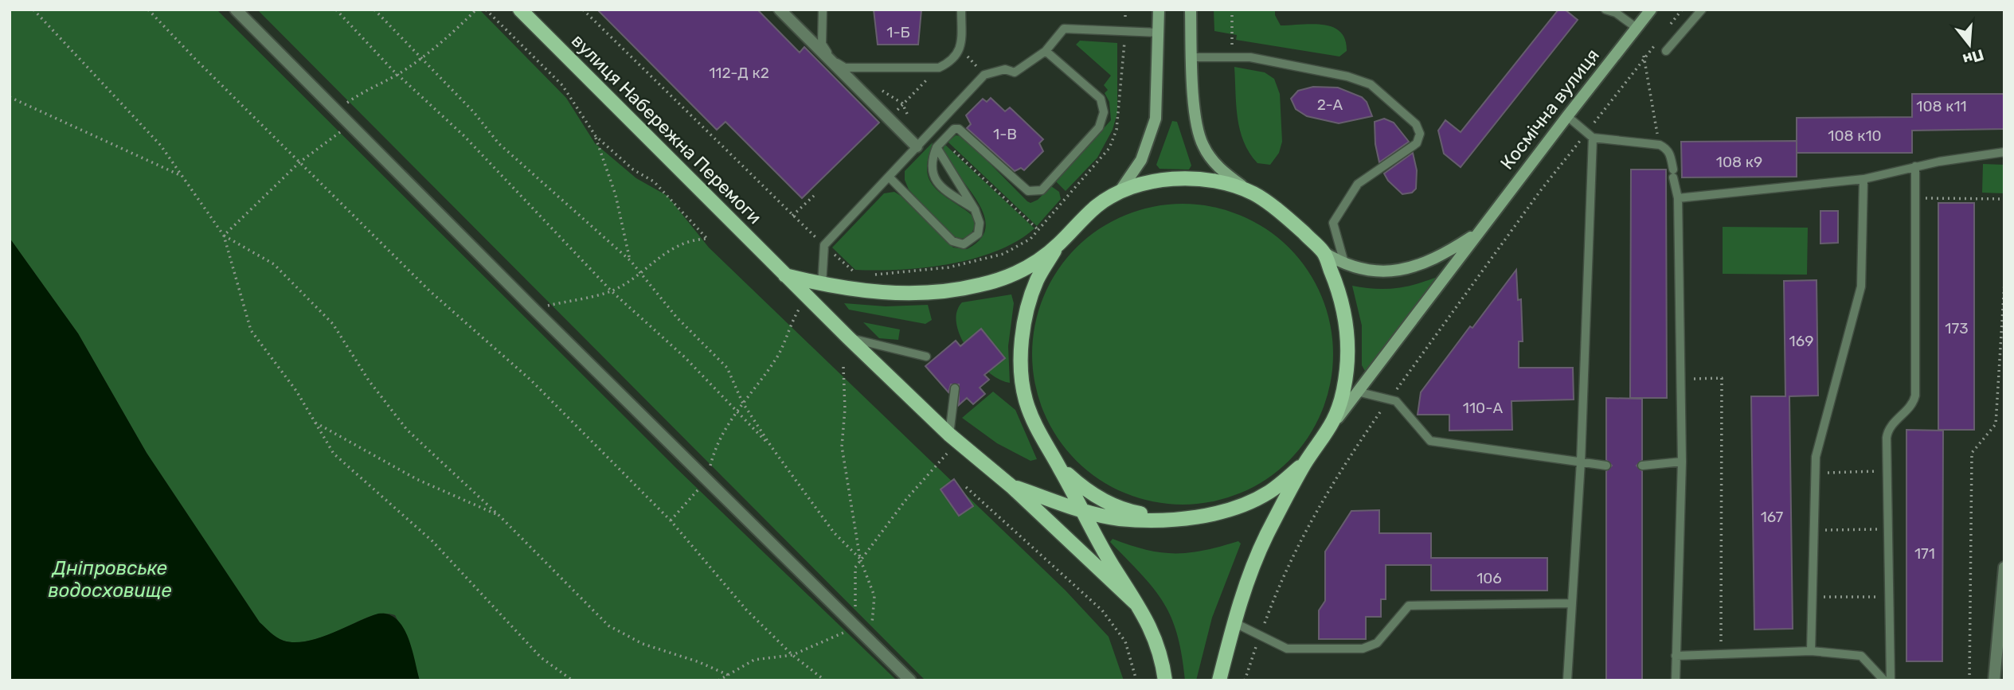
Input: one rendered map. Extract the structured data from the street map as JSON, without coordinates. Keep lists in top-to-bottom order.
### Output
{
  "streets": {
    "main road": ["Космічна вулиця", "вулиця Набережна Перемоги"]
  },
  "crossings": [
    ["Космічна вулиця", "вулиця Набережна Перемоги"]
  ],
  "water": ["Дніпровське водосховище"],
  "house_numbers": [
    "1-Б",
    "112-Д к2",
    "2-А",
    "108 к11",
    "1-В",
    "108 к10",
    "108 к9",
    "173",
    "169",
    "110-А",
    "167",
    "171",
    "106"
  ],
  "north": "bottom"
}
